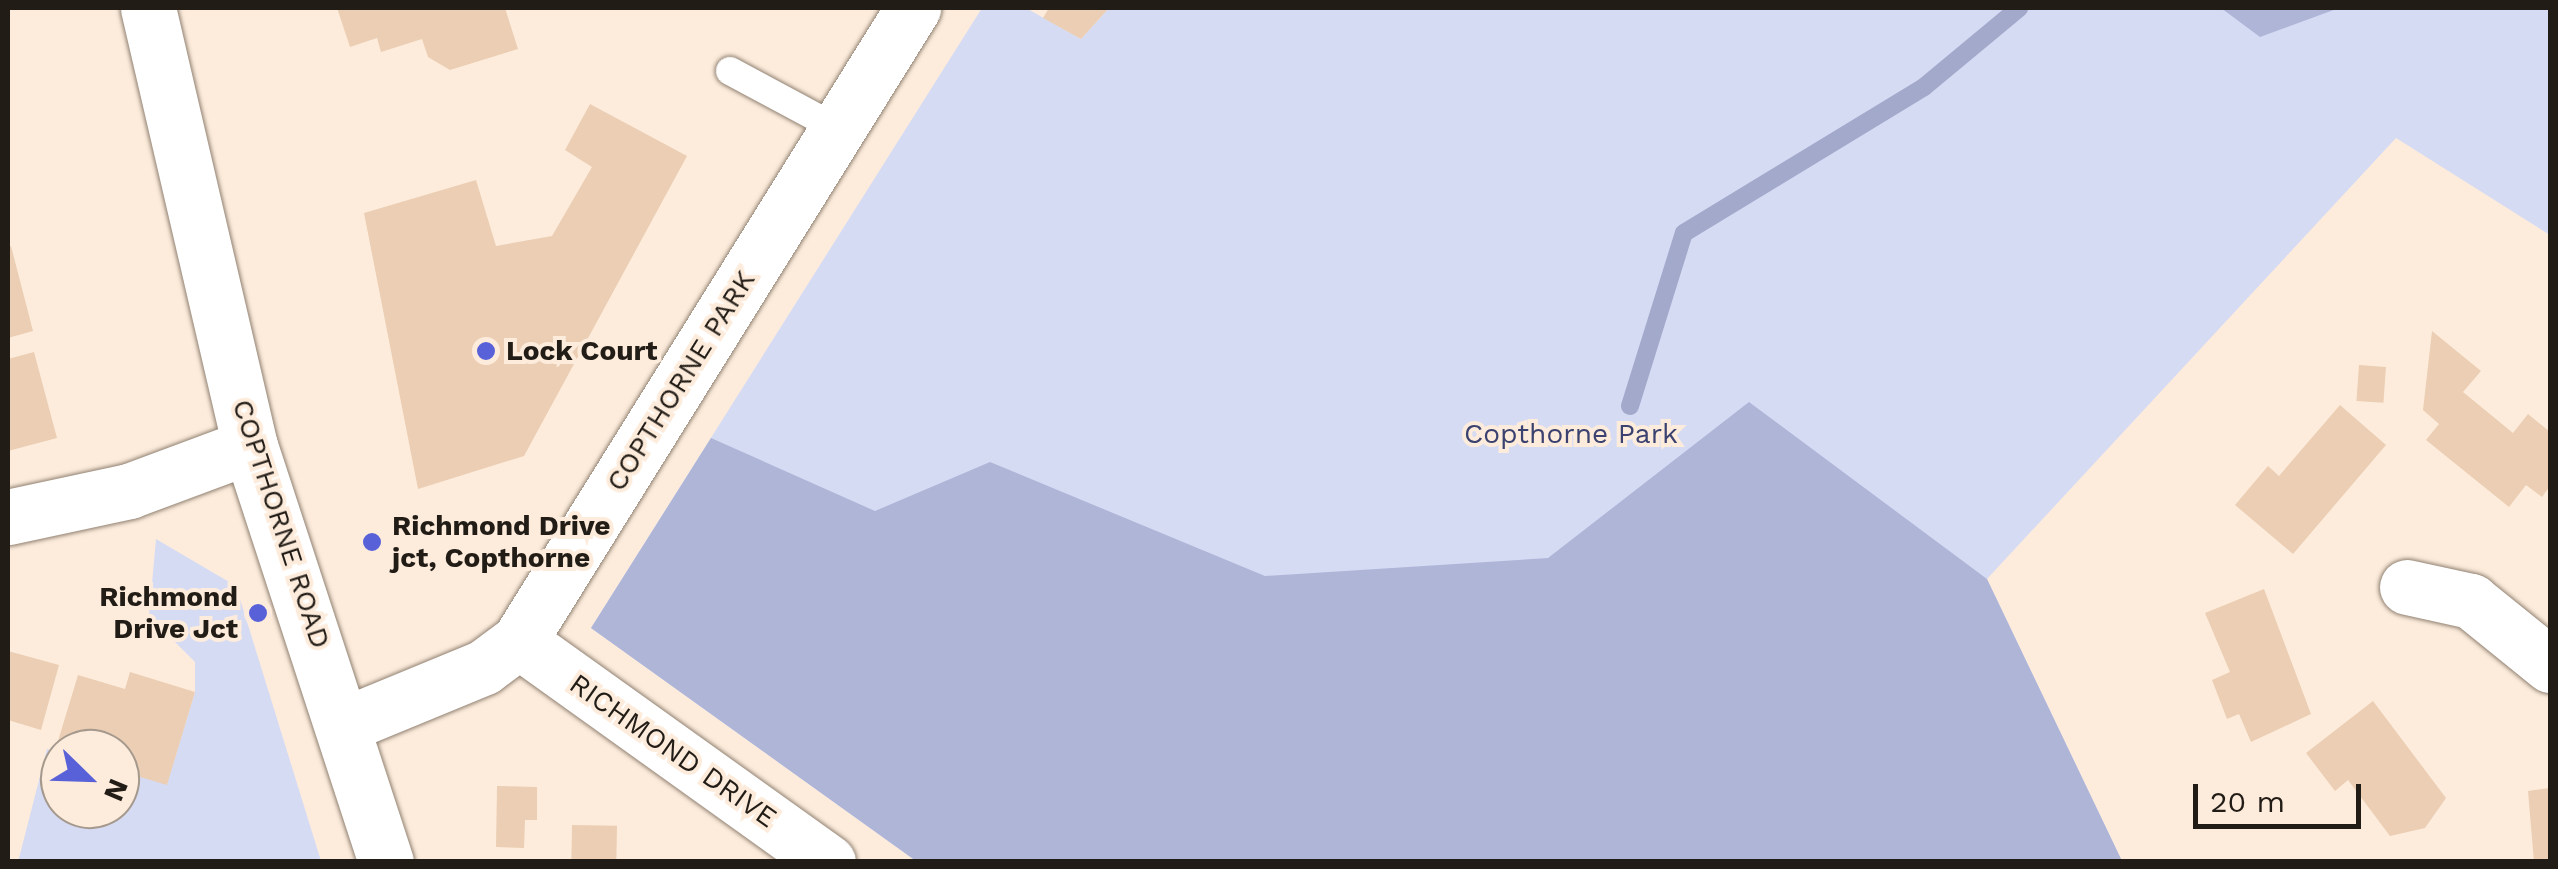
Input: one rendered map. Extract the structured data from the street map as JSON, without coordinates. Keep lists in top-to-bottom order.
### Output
{
  "streets": {
    "street": ["COPTHORNE PARK", "COPTHORNE ROAD", "RICHMOND DRIVE"]
  },
  "crossings": [
    ["COPTHORNE PARK", "COPTHORNE ROAD"],
    ["COPTHORNE PARK", "RICHMOND DRIVE"]
  ],
  "parks": ["Copthorne Park"],
  "places": ["Lock Court", "Richmond Drive jct, Copthorne", "Richmond Drive Jct"],
  "scale_bar": "20 m",
  "north": "bottom right"
}
